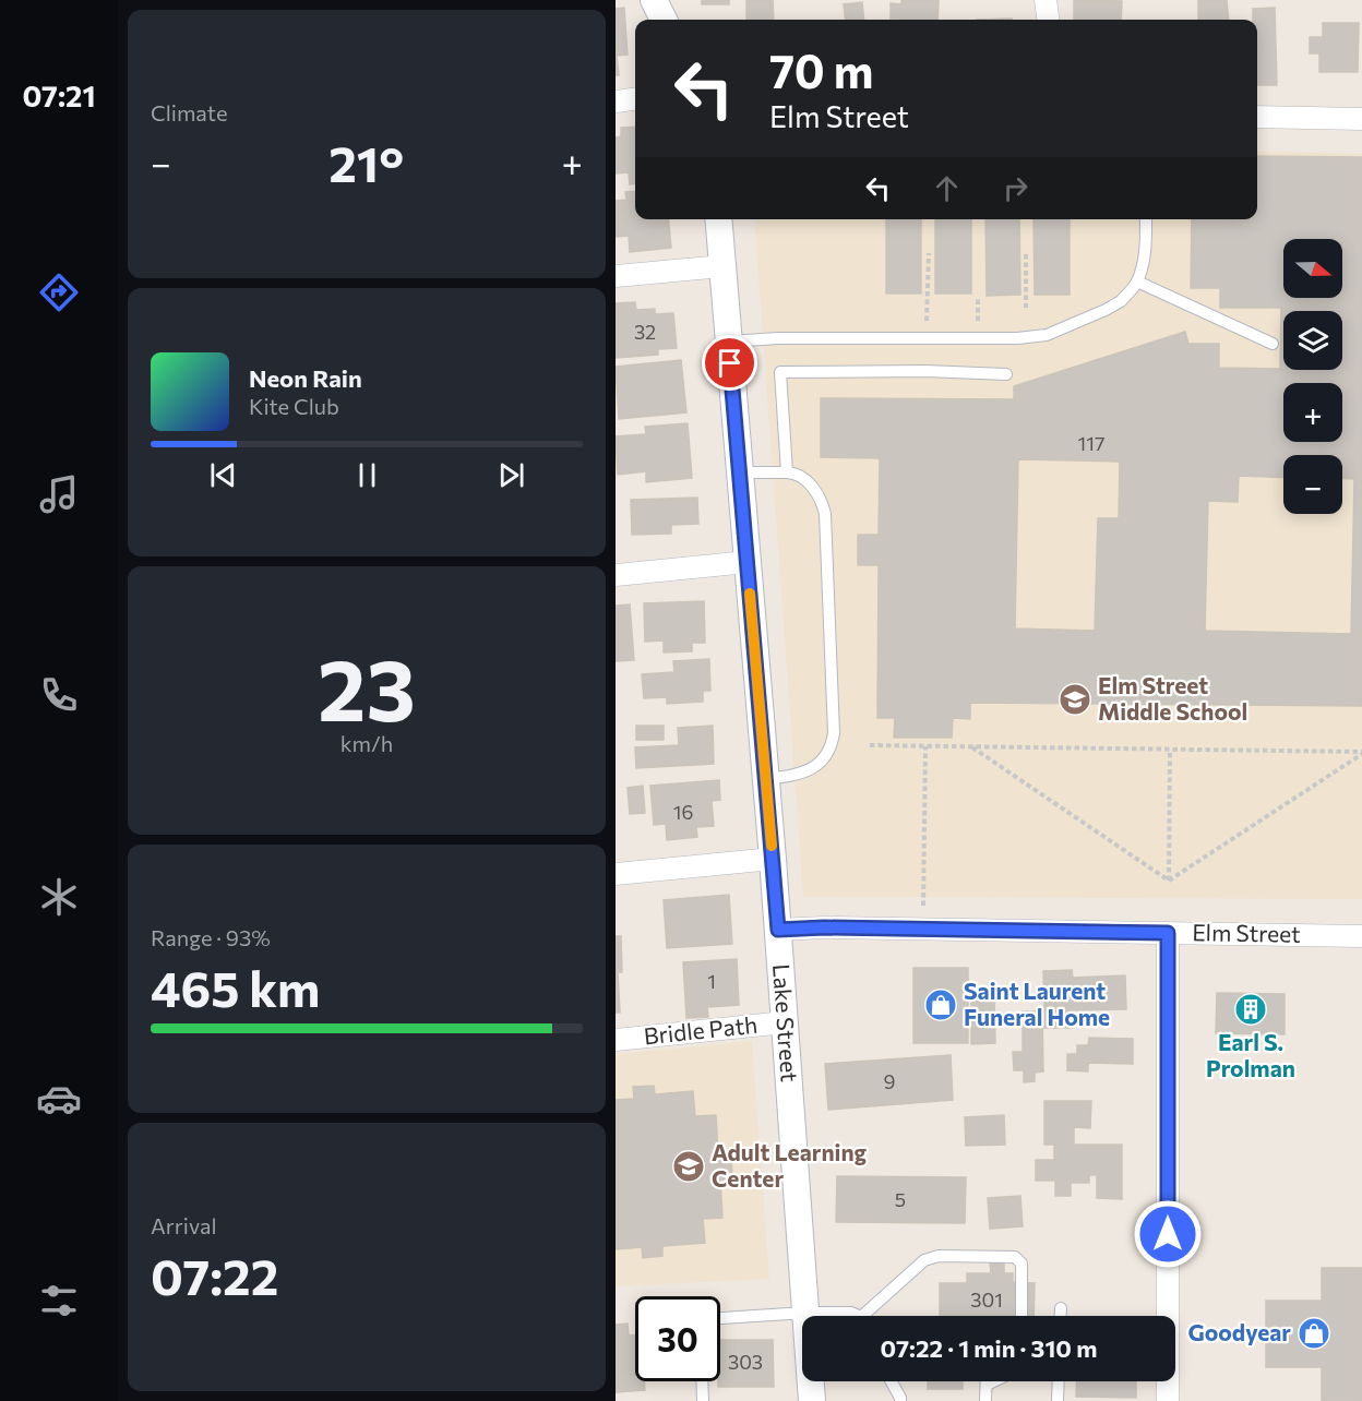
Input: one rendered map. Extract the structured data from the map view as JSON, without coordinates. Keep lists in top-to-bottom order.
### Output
{
  "streets": {
    "street": ["Elm Street", "Lake Street", "Bridle Path"]
  },
  "crossings": [
    ["Elm Street", "Lake Street"],
    ["Lake Street", "Bridle Path"]
  ],
  "places": {
    "school or university": ["Elm Street Middle School", "Adult Learning Center"],
    "shop": ["Saint Laurent Funeral Home", "Goodyear"],
    "building": ["Earl S. Prolman"]
  },
  "house_numbers": [
    "32",
    "117",
    "16",
    "1",
    "9",
    "5",
    "301",
    "303"
  ],
  "north": "right",
  "page": {
    "tabs": "07:21",
    "tile": [
      "Climate",
      ["23", "km/h"],
      ["Range · 93%", "465 km"],
      ["Arrival", "07:22"]
    ],
    "turn": ["70 m", "Elm Street"],
    "heat": ["−", "21°", "+"],
    "map_buttons": ["+", "−"],
    "song": ["Neon Rain", "Kite Club"],
    "limit": "30",
    "trip": "07:22 · 1 min · 310 m"
  }
}
